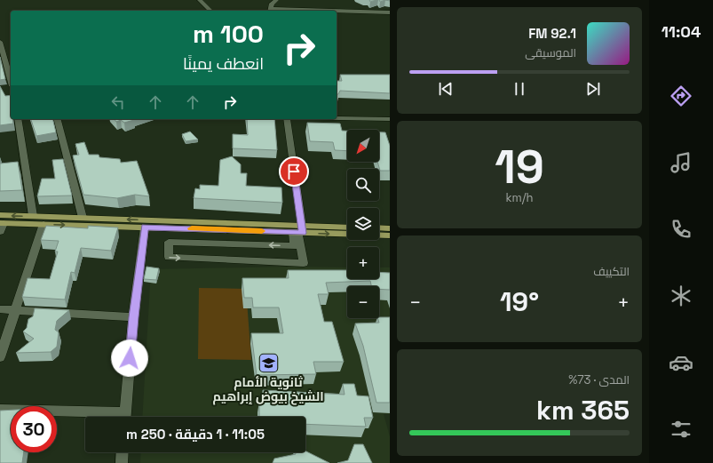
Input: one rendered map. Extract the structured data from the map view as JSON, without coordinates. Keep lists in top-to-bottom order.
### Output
{
  "places": {
    "school or university": ["ثانوية الأمام الشيخ بيوض إبراهيم"]
  },
  "north": "bottom left",
  "page": {
    "tabs": "11:04",
    "turn": ["100 m", "انعطف يمينًا"],
    "song": ["92.1 FM", "الموسيقى"],
    "tile": [
      ["19", "km/h"],
      "التكييف",
      ["المدى · 73%", "365 km"]
    ],
    "map_buttons": ["+", "−"],
    "heat": ["−", "19°", "+"],
    "limit": "30",
    "trip": "11:05 · 1 دقيقة · 250 m"
  }
}
